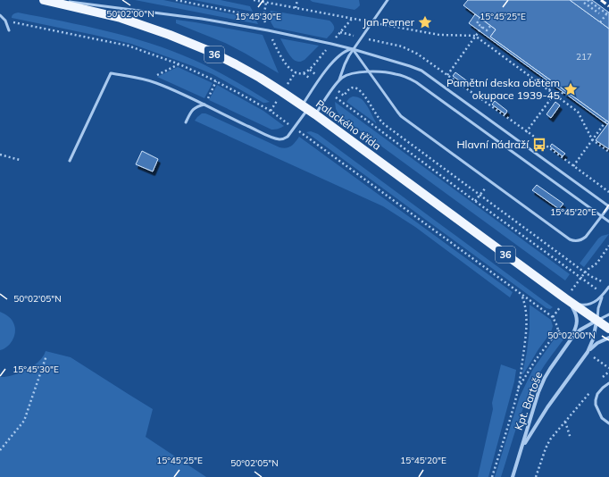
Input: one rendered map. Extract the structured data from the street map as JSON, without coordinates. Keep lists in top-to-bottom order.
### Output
{
  "streets": {
    "main road": ["36", "Palackého třída"],
    "street": ["Kpt. Bartoše"]
  },
  "crossings": [
    ["Palackého třída", "Kpt. Bartoše"]
  ],
  "places": {
    "place": ["Jan Perner", "Pamětní deska obětem okupace 1939-45"],
    "bus stop": ["Hlavní nádraží"]
  },
  "house_numbers": ["217"],
  "coordinates": [
    "50°02'00\"N",
    "15°45'30\"E",
    "15°45'25\"E",
    "15°45'20\"E",
    "50°02'05\"N"
  ]
}
